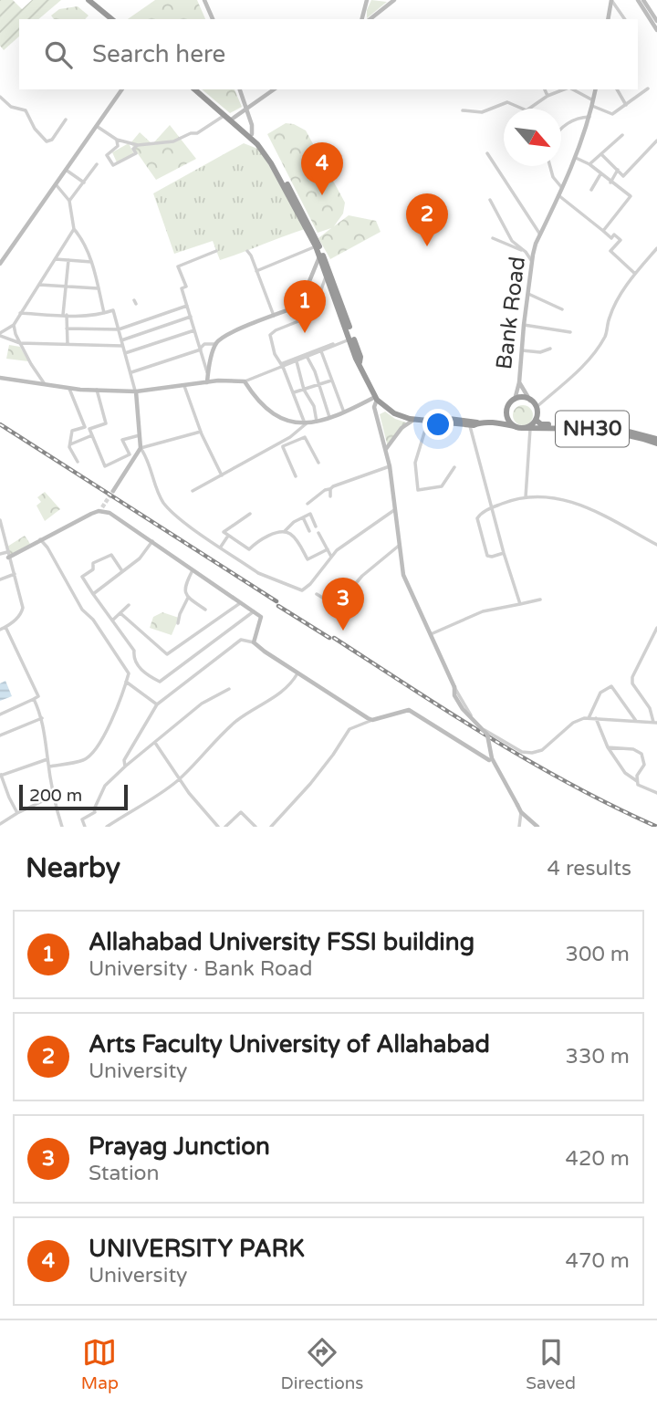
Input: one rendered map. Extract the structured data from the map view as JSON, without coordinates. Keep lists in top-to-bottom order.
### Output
{
  "streets": {
    "highway": ["NH30"],
    "street": ["Bank Road"]
  },
  "crossings": [
    ["Bank Road", "NH30"]
  ],
  "scale_bar": "200 m",
  "north": "bottom right",
  "page": {
    "search": "Search here",
    "pins": [
      "4",
      "2",
      "1",
      "3"
    ],
    "scale": "200 m",
    "heading": ["Nearby", "4 results"],
    "list": [
      {
        "mark": "1",
        "name": "Allahabad University FSSI building",
        "note": "University · Bank Road",
        "value": "300 m"
      },
      {
        "mark": "2",
        "name": "Arts Faculty University of Allahabad",
        "note": "University",
        "value": "330 m"
      },
      {
        "mark": "3",
        "name": "Prayag Junction",
        "note": "Station",
        "value": "420 m"
      },
      {
        "mark": "4",
        "name": "UNIVERSITY PARK",
        "note": "University",
        "value": "470 m"
      }
    ],
    "nav": ["Map", "Directions", "Saved"]
  }
}
